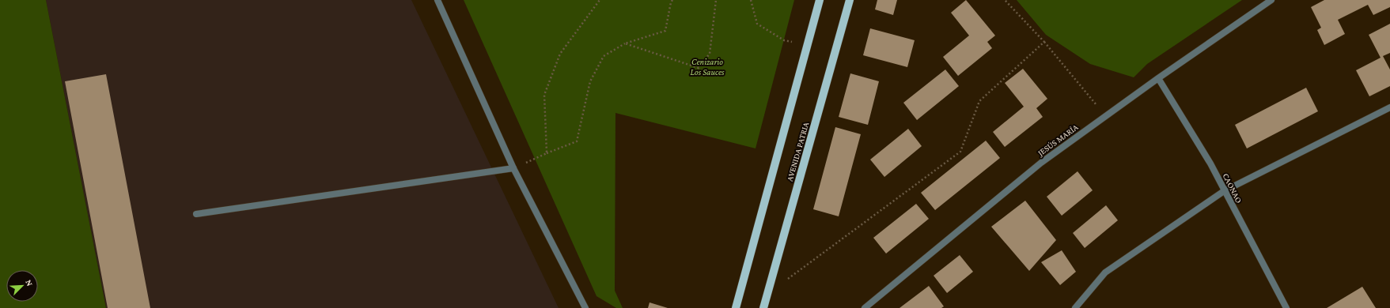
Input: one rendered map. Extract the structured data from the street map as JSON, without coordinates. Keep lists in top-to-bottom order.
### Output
{
  "streets": {
    "main road": ["AVENIDA PATRIA"],
    "street": ["JESÚS MARÍA", "CAONAO"]
  },
  "crossings": [
    ["JESÚS MARÍA", "CAONAO"]
  ],
  "parks": ["Cenizario Los Sauces"],
  "north": "top right"
}
